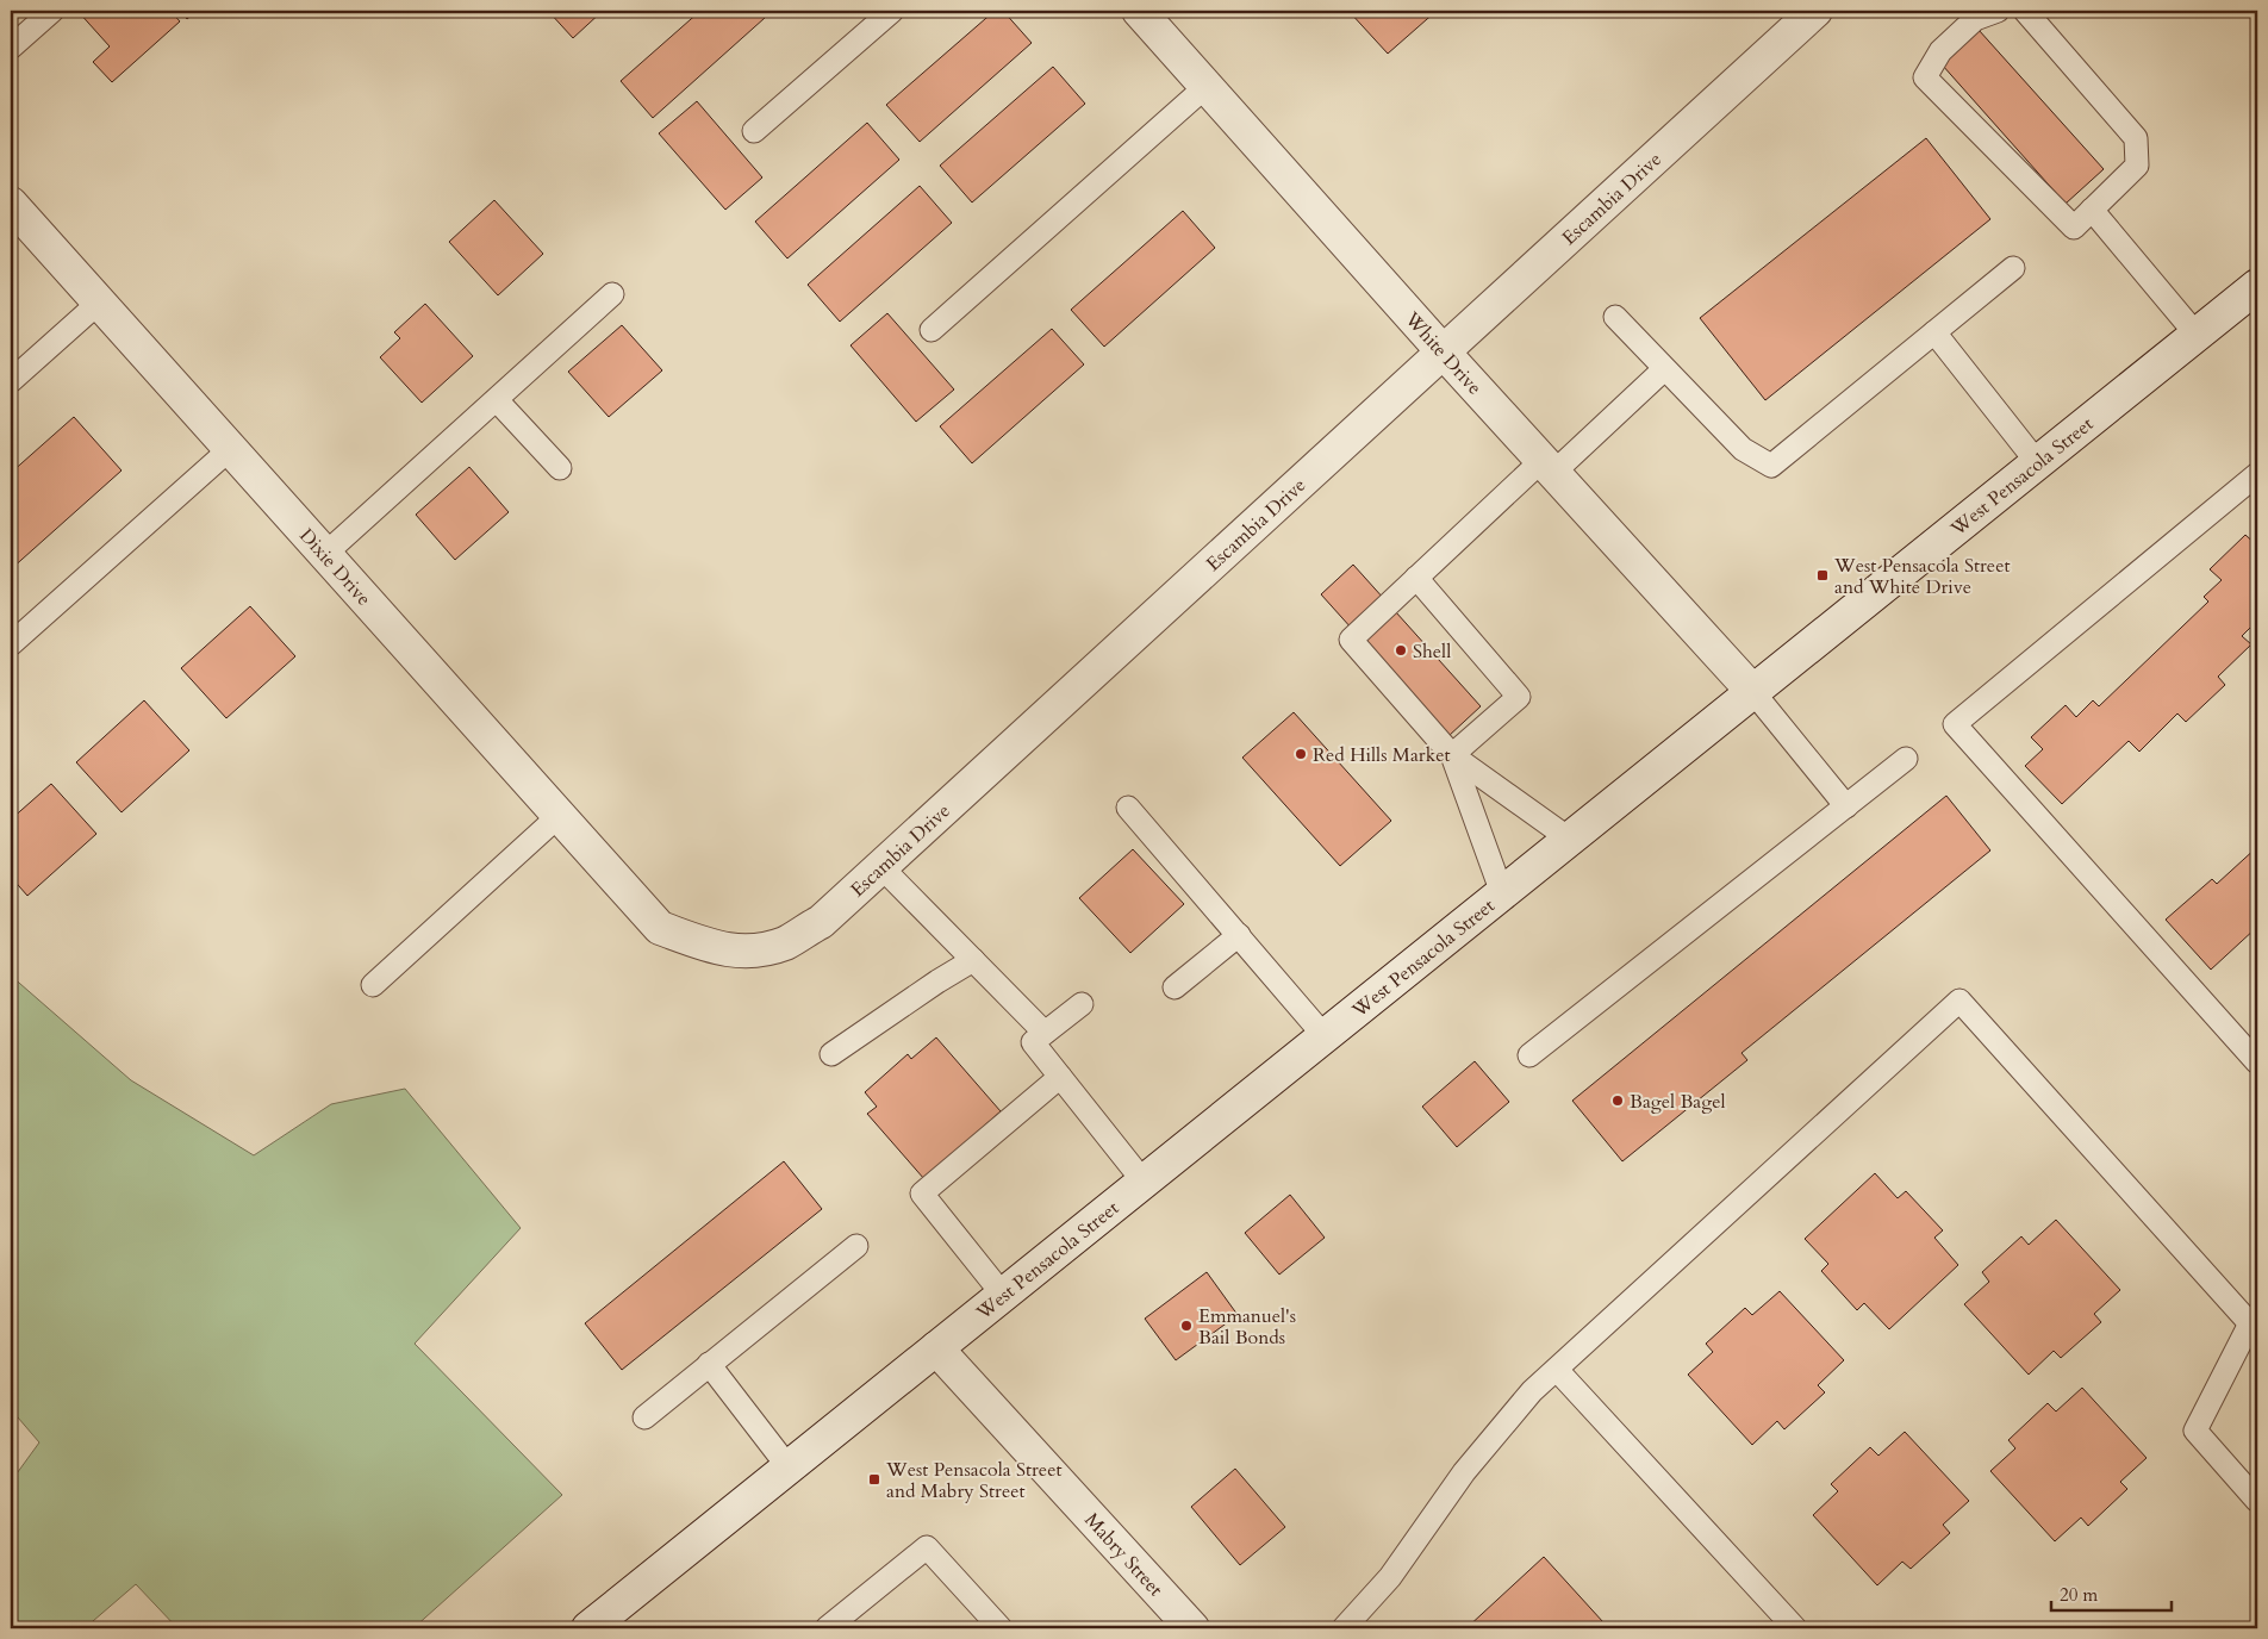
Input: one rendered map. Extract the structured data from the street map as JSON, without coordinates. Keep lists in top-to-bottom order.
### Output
{
  "streets": {
    "street": [
      "Escambia Drive",
      "White Drive",
      "West Pensacola Street",
      "Dixie Drive",
      "Mabry Street"
    ]
  },
  "crossings": [
    ["Escambia Drive", "White Drive"],
    ["Escambia Drive", "Dixie Drive"],
    ["White Drive", "West Pensacola Street"],
    ["West Pensacola Street", "Mabry Street"]
  ],
  "places": {
    "transit": ["West Pensacola Street and White Drive", "West Pensacola Street and Mabry Street"],
    "other": [
      "Shell",
      "Red Hills Market",
      "Bagel Bagel",
      "Emmanuel's Bail Bonds"
    ]
  },
  "scale_bar": "20 m"
}
